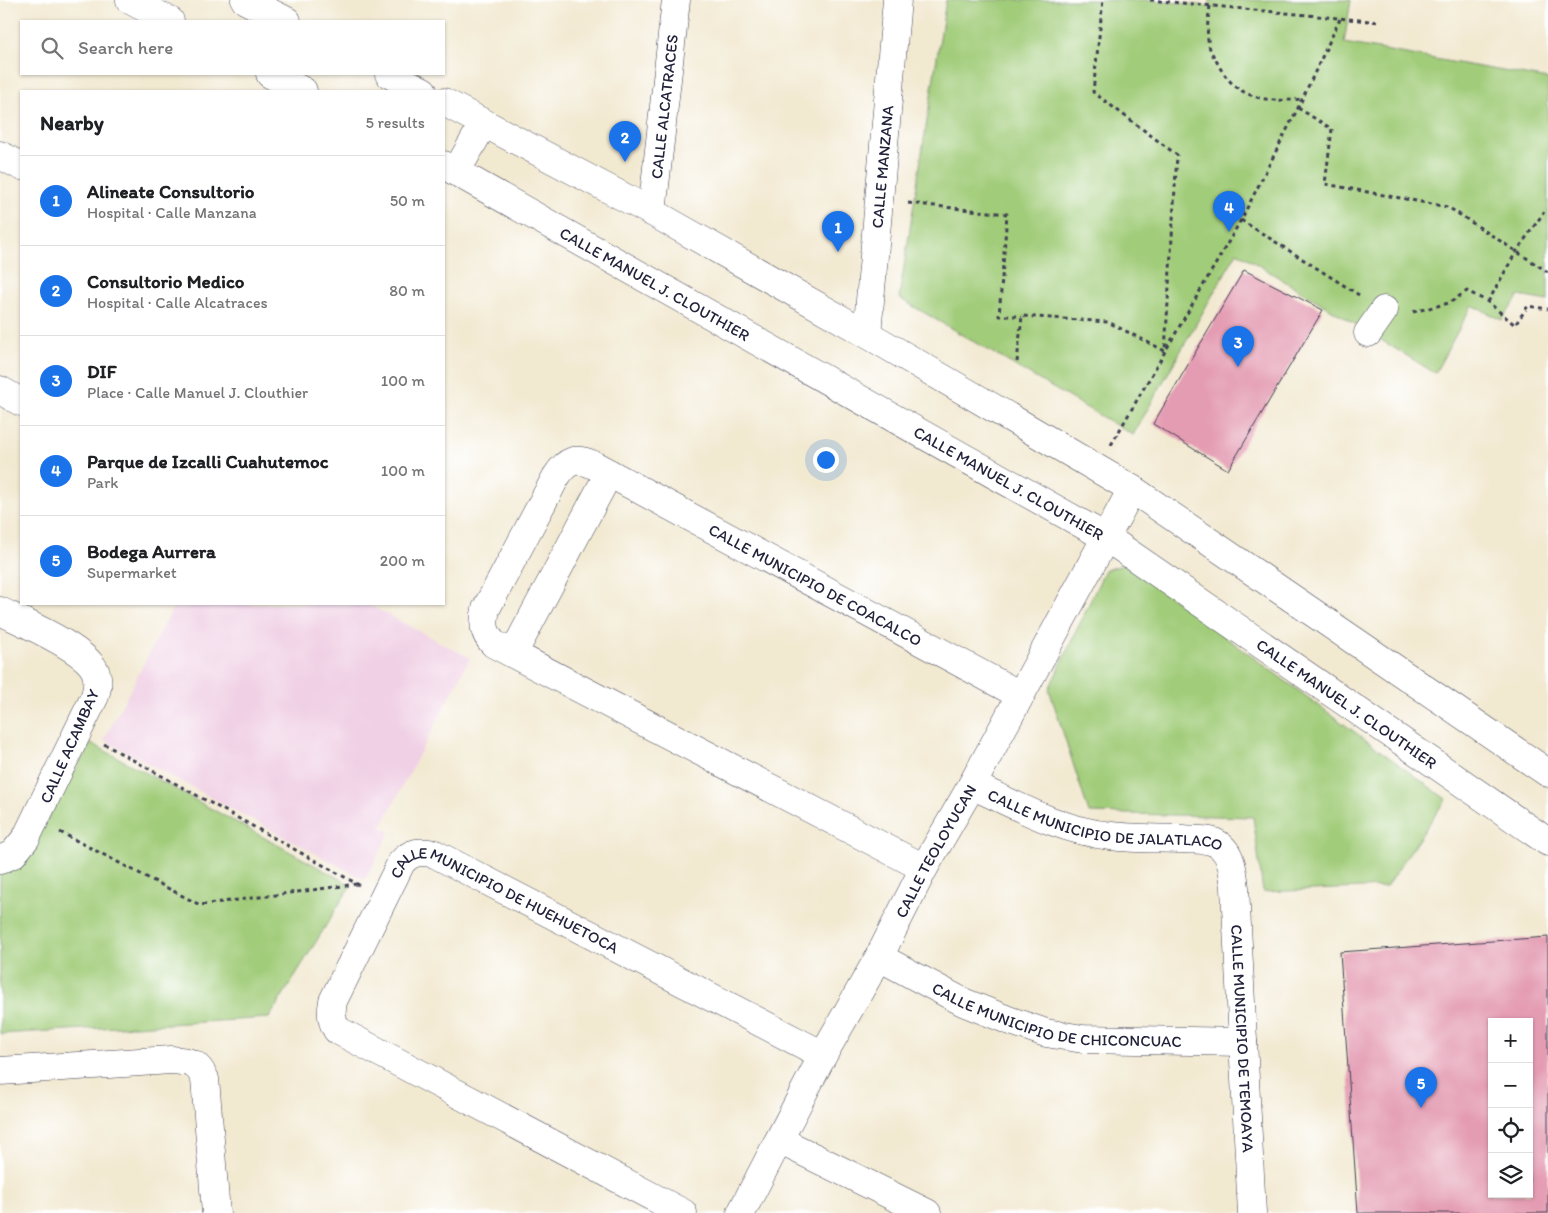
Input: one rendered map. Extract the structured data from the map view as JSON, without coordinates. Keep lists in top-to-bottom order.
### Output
{
  "streets": {
    "street": [
      "CALLE ALCATRACES",
      "CALLE MANZANA",
      "CALLE MANUEL J. CLOUTHIER",
      "CALLE MUNICIPIO DE COACALCO",
      "CALLE ACAMBAY",
      "CALLE MUNICIPIO DE JALATLACO",
      "CALLE TEOLOYUCAN",
      "CALLE MUNICIPIO DE HUEHUETOCA",
      "CALLE MUNICIPIO DE CHICONCUAC",
      "CALLE MUNICIPIO DE TEMOAYA"
    ]
  },
  "crossings": [
    ["CALLE MANUEL J. CLOUTHIER", "CALLE TEOLOYUCAN"],
    ["CALLE MUNICIPIO DE COACALCO", "CALLE TEOLOYUCAN"],
    ["CALLE MUNICIPIO DE JALATLACO", "CALLE TEOLOYUCAN"],
    ["CALLE MUNICIPIO DE JALATLACO", "CALLE MUNICIPIO DE TEMOAYA"],
    ["CALLE TEOLOYUCAN", "CALLE MUNICIPIO DE HUEHUETOCA"],
    ["CALLE TEOLOYUCAN", "CALLE MUNICIPIO DE CHICONCUAC"],
    ["CALLE MUNICIPIO DE CHICONCUAC", "CALLE MUNICIPIO DE TEMOAYA"]
  ],
  "page": {
    "search": "Search here",
    "heading": ["Nearby", "5 results"],
    "pins": [
      "2",
      "4",
      "1",
      "3",
      "5"
    ],
    "list": [
      {
        "mark": "1",
        "name": "Alineate Consultorio",
        "note": "Hospital · Calle Manzana",
        "value": "50 m"
      },
      {
        "mark": "2",
        "name": "Consultorio Medico",
        "note": "Hospital · Calle Alcatraces",
        "value": "80 m"
      },
      {
        "mark": "3",
        "name": "DIF",
        "note": "Place · Calle Manuel J. Clouthier",
        "value": "100 m"
      },
      {
        "mark": "4",
        "name": "Parque de Izcalli Cuahutemoc",
        "note": "Park",
        "value": "100 m"
      },
      {
        "mark": "5",
        "name": "Bodega Aurrera",
        "note": "Supermarket",
        "value": "200 m"
      }
    ],
    "map_buttons": ["+", "−"]
  }
}
